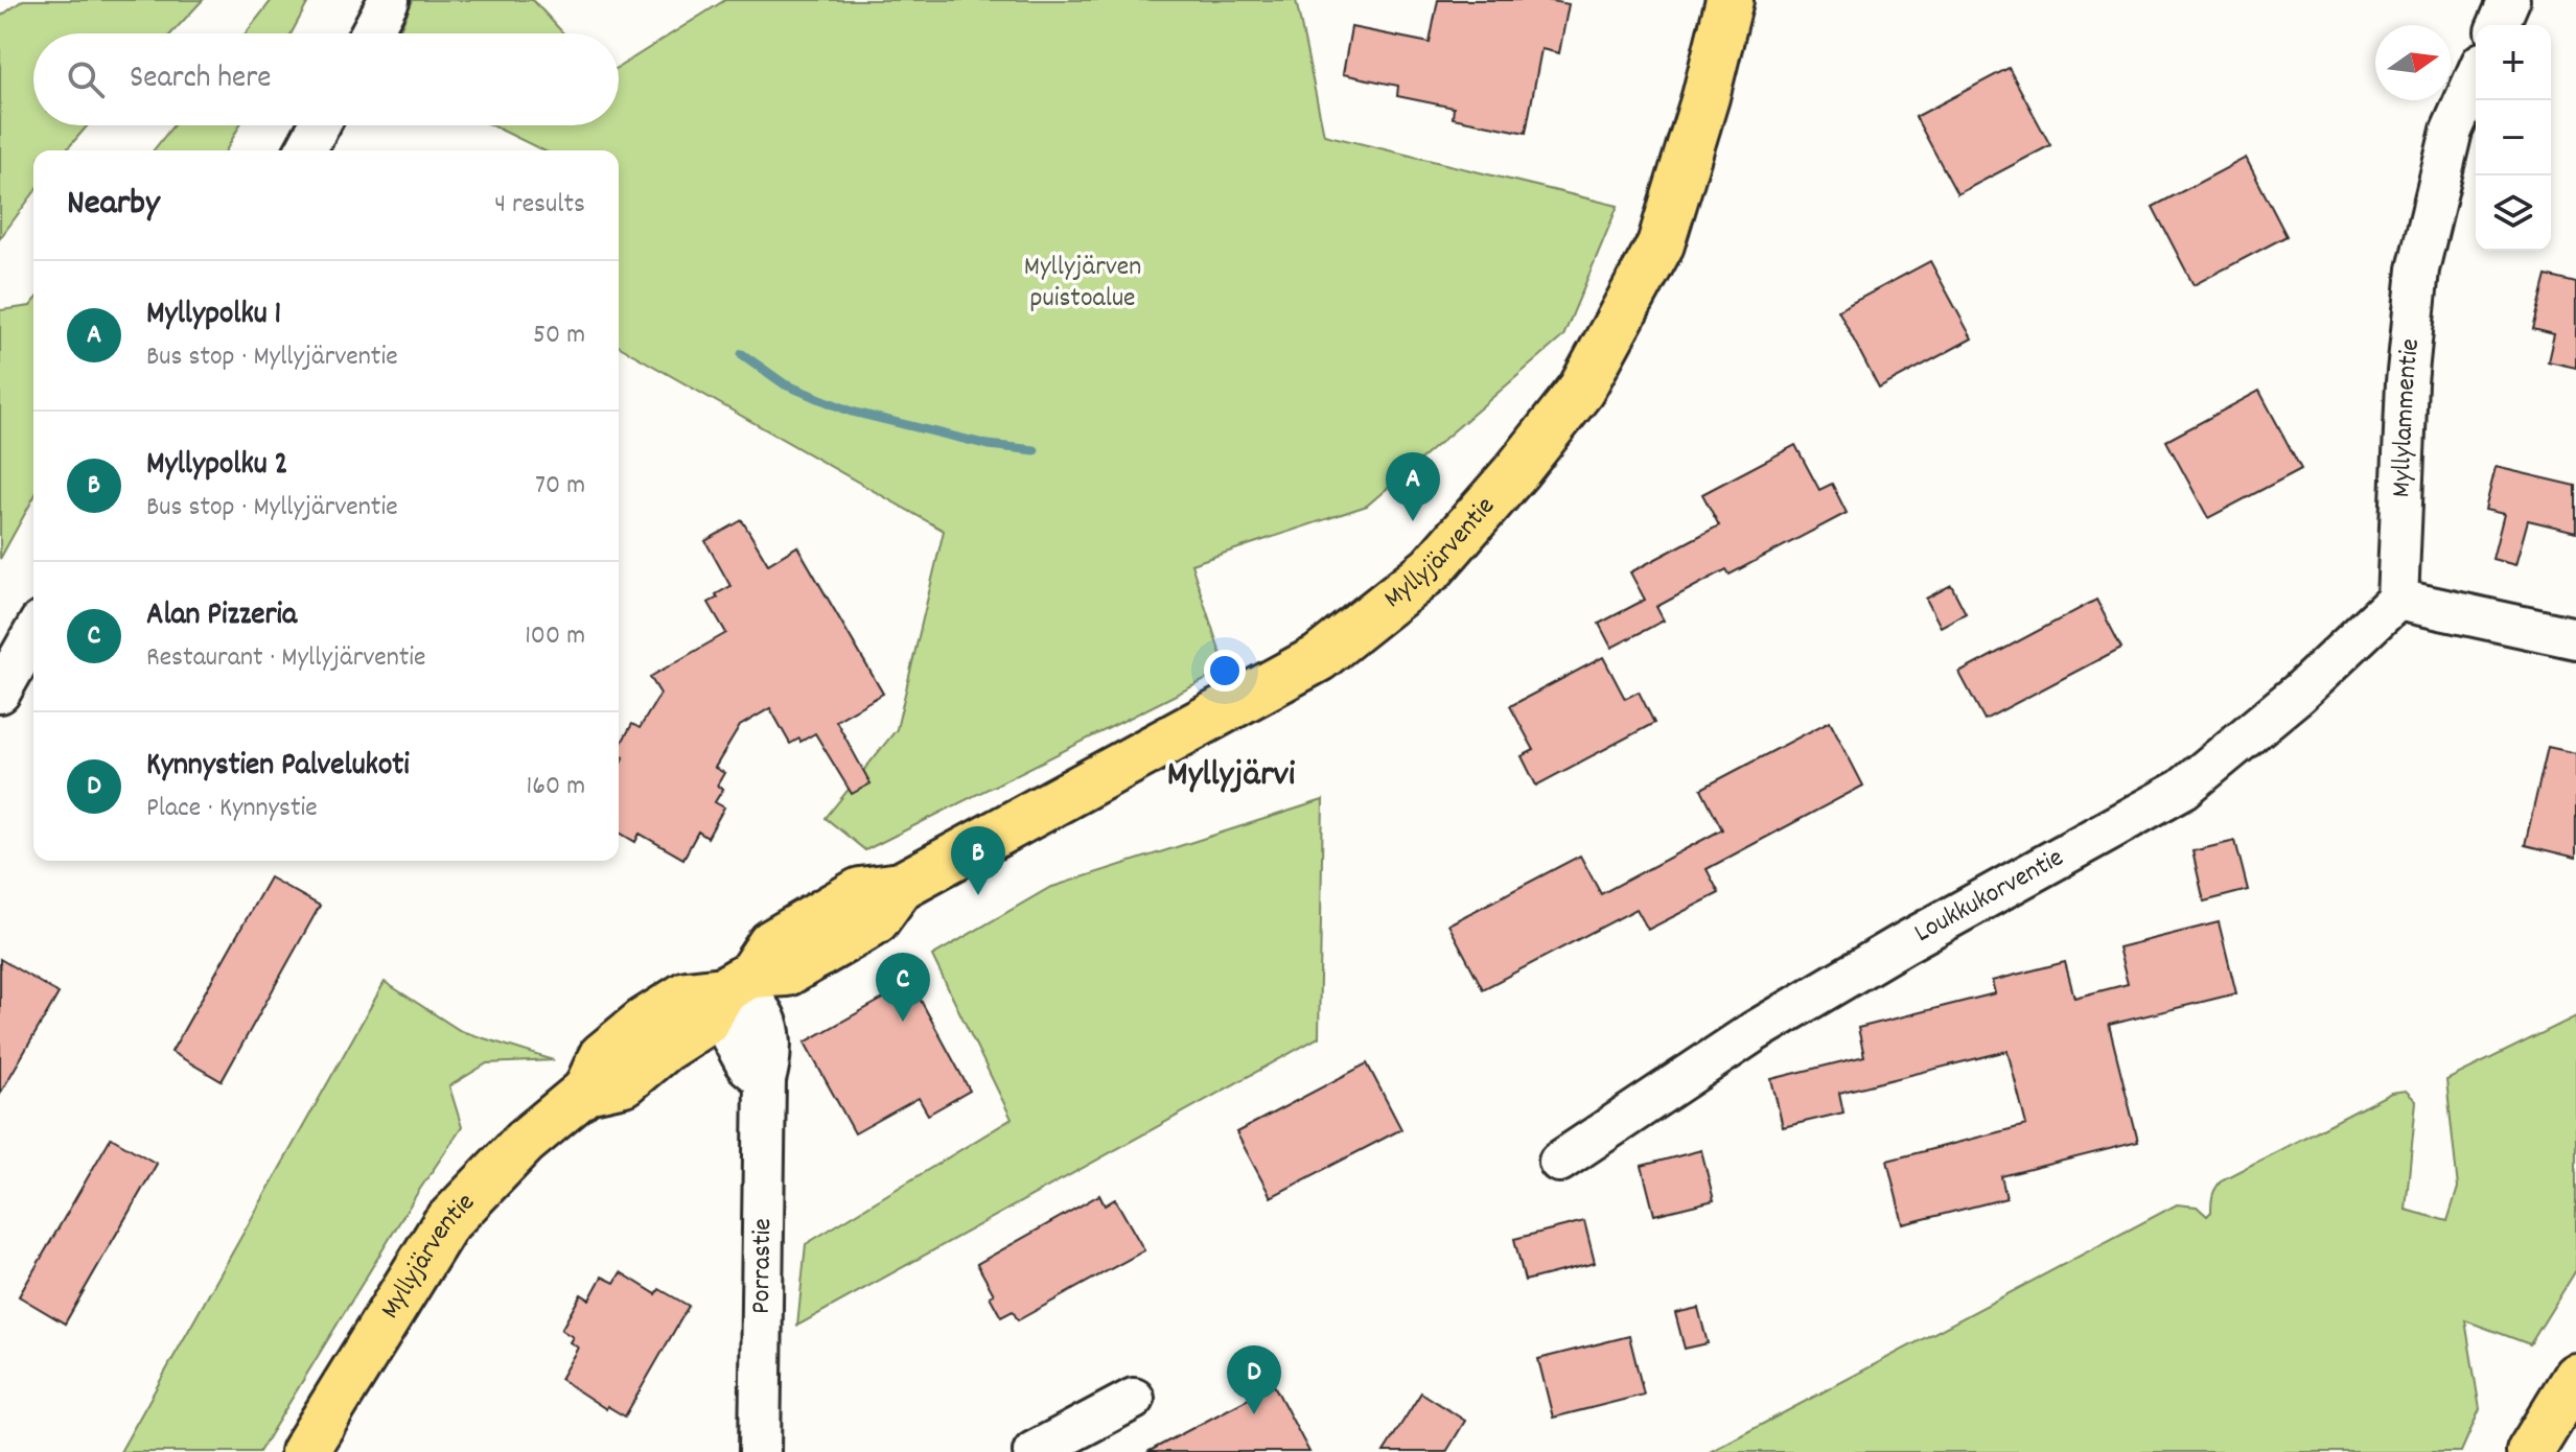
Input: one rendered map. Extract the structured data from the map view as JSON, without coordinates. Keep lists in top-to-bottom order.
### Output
{
  "streets": {
    "main road": ["Myllyjärventie"],
    "street": ["Myllylammentie", "Loukkukorventie", "Porrastie"]
  },
  "crossings": [
    ["Myllylammentie", "Loukkukorventie"],
    ["Myllyjärventie", "Porrastie"]
  ],
  "districts": ["Myllyjärvi"],
  "parks": ["Myllyjärven puistoalue"],
  "north": "right",
  "page": {
    "map_buttons": ["+", "−"],
    "search": "Search here",
    "heading": ["Nearby", "4 results"],
    "list": [
      {
        "mark": "A",
        "name": "Myllypolku 1",
        "note": "Bus stop · Myllyjärventie",
        "value": "50 m"
      },
      {
        "mark": "B",
        "name": "Myllypolku 2",
        "note": "Bus stop · Myllyjärventie",
        "value": "70 m"
      },
      {
        "mark": "C",
        "name": "Alan Pizzeria",
        "note": "Restaurant · Myllyjärventie",
        "value": "100 m"
      },
      {
        "mark": "D",
        "name": "Kynnystien Palvelukoti",
        "note": "Place · Kynnystie",
        "value": "160 m"
      }
    ],
    "pins": [
      "A",
      "B",
      "C",
      "D"
    ]
  }
}
